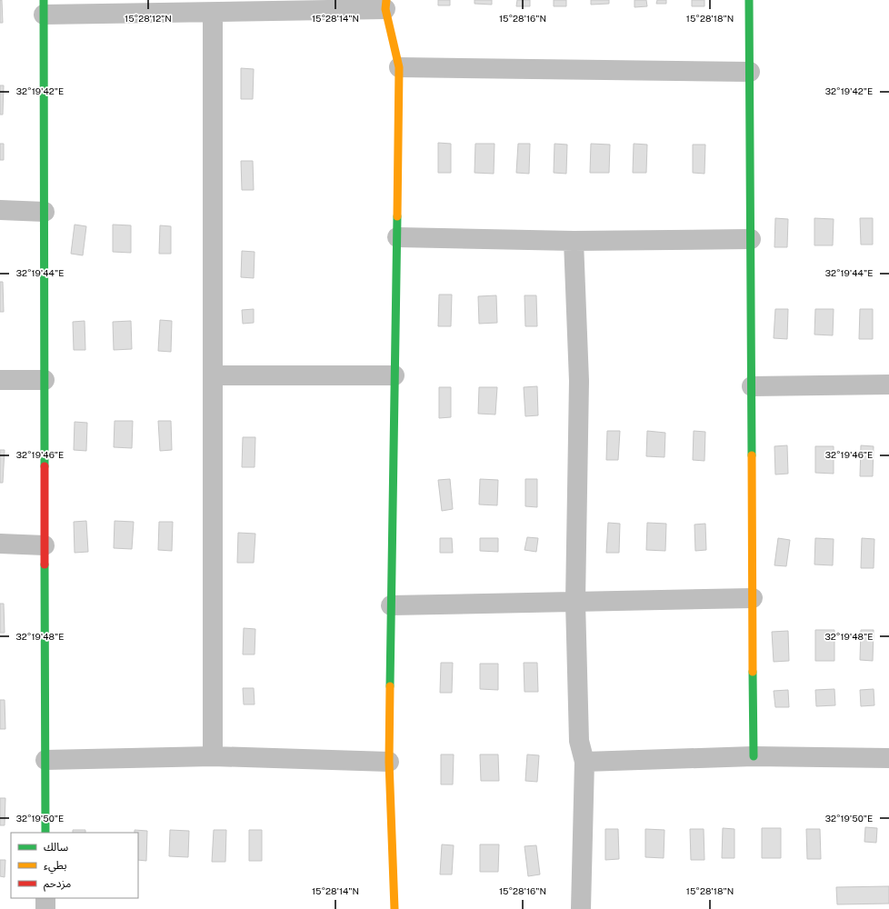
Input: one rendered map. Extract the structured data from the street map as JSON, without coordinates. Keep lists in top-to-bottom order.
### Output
{
  "legend": ["سالك", "بطيء", "مزدحم"],
  "coordinates": [
    "15°28'12\"N",
    "15°28'14\"N",
    "15°28'16\"N",
    "15°28'18\"N",
    "32°19'42\"E",
    "32°19'44\"E",
    "32°19'46\"E",
    "32°19'48\"E",
    "32°19'50\"E"
  ]
}
